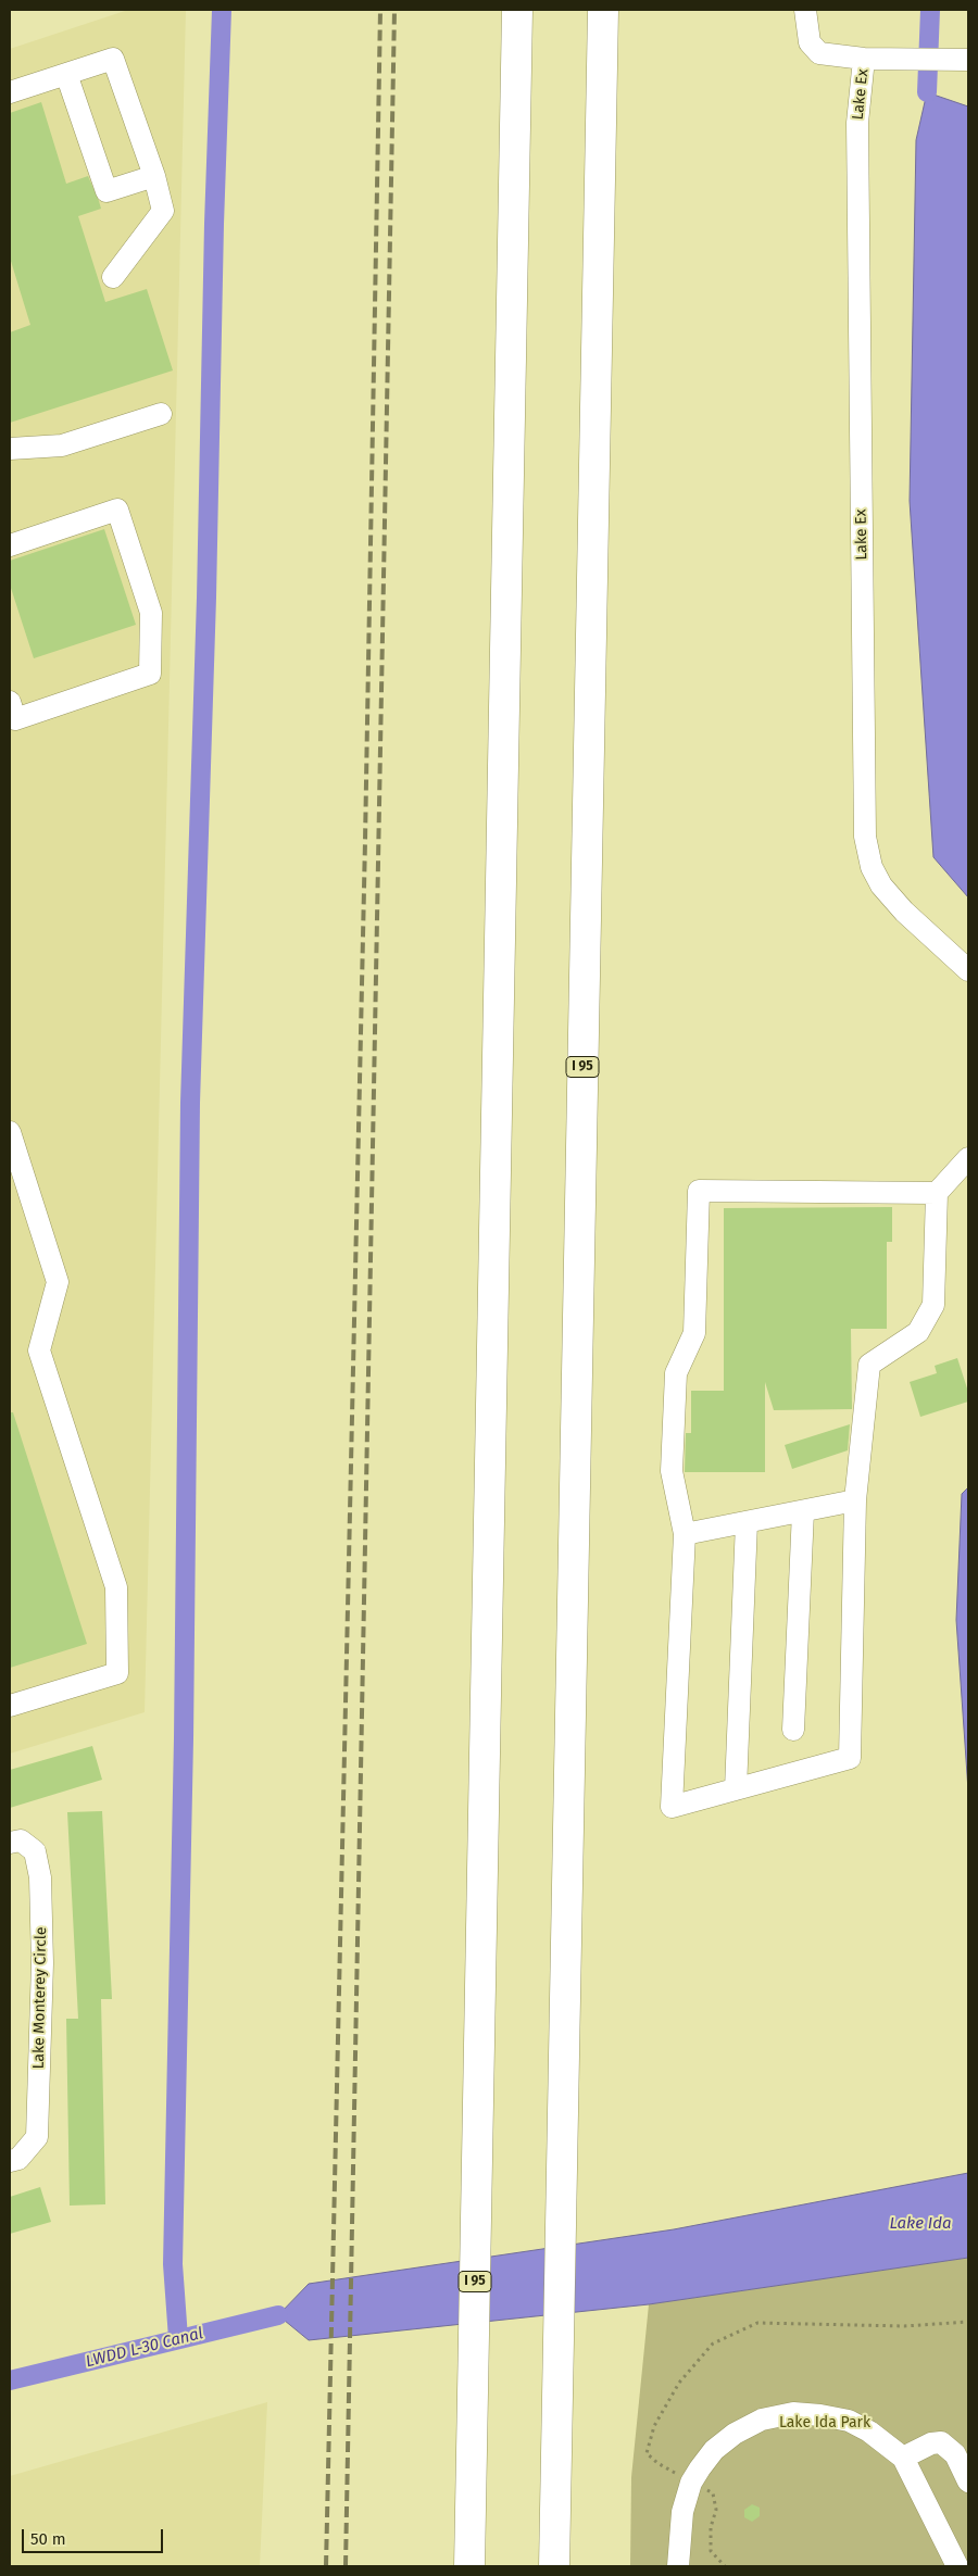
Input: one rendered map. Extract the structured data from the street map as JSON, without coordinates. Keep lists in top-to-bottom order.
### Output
{
  "streets": {
    "highway": ["I 95"],
    "street": ["Lake Ex", "Lake Monterey Circle"]
  },
  "water": ["Lake Ida", "LWDD L-30 Canal"],
  "parks": ["Lake Ida Park"],
  "scale_bar": "50 m"
}
